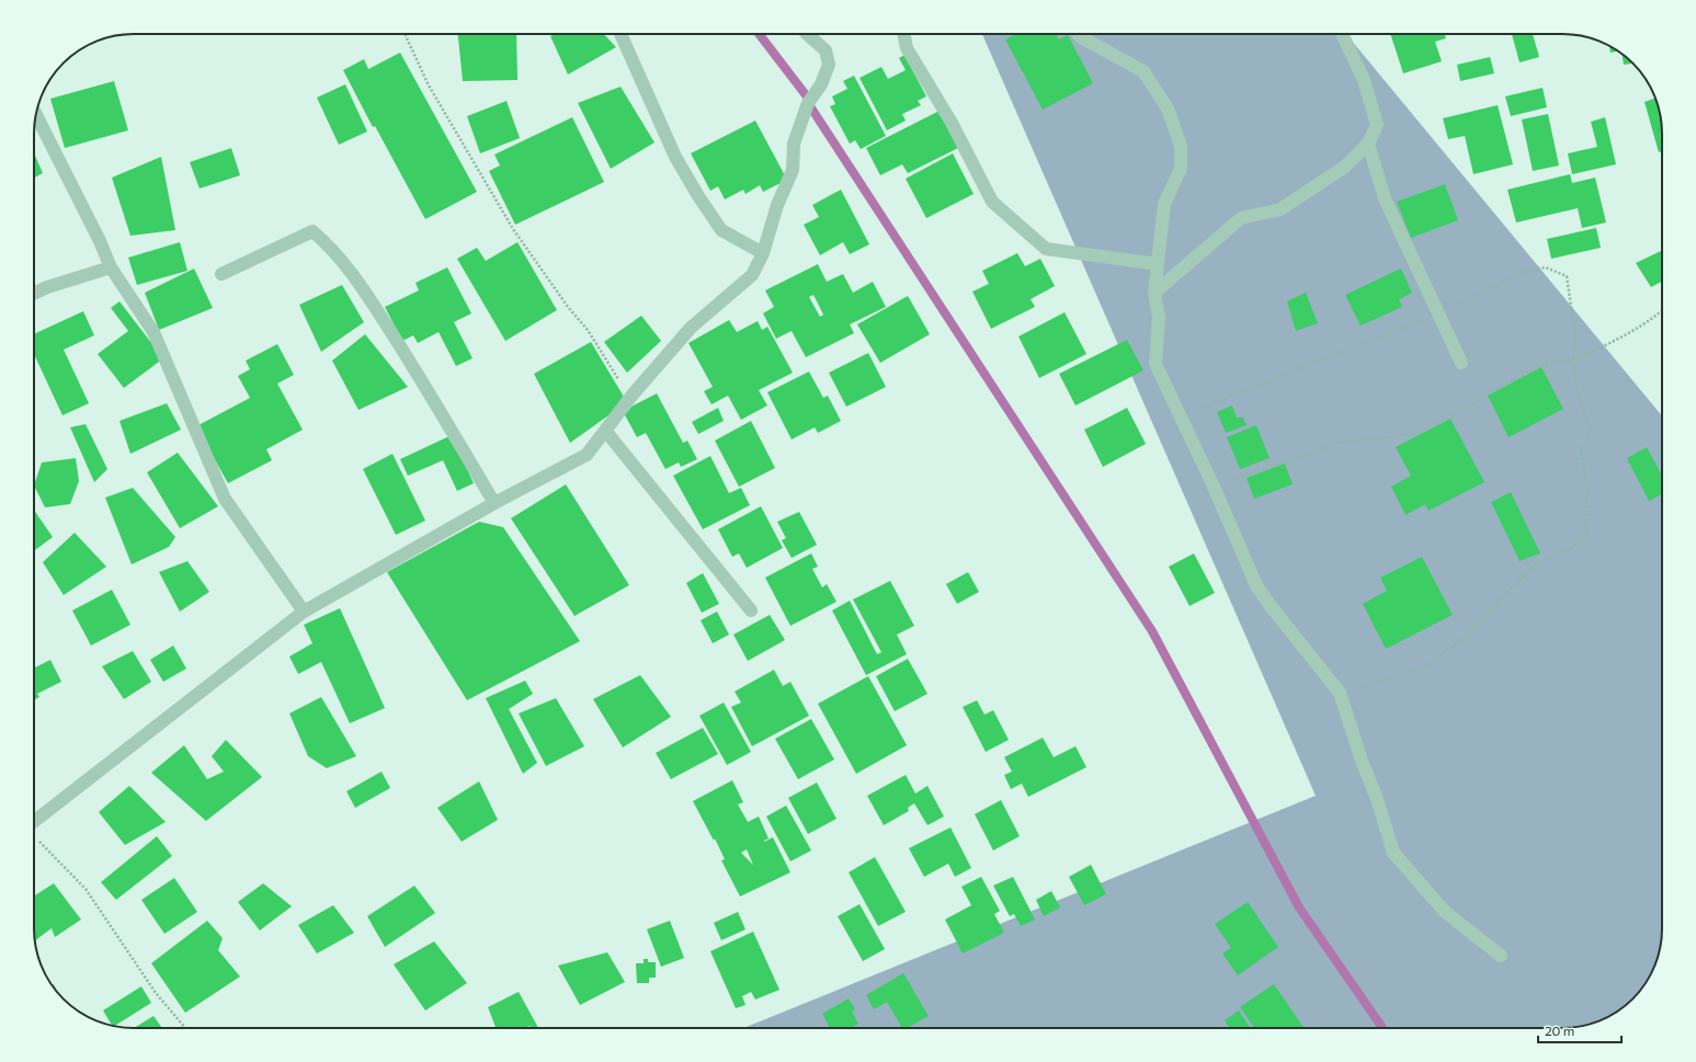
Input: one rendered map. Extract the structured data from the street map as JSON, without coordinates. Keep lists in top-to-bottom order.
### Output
{
  "scale_bar": "20 m"
}
